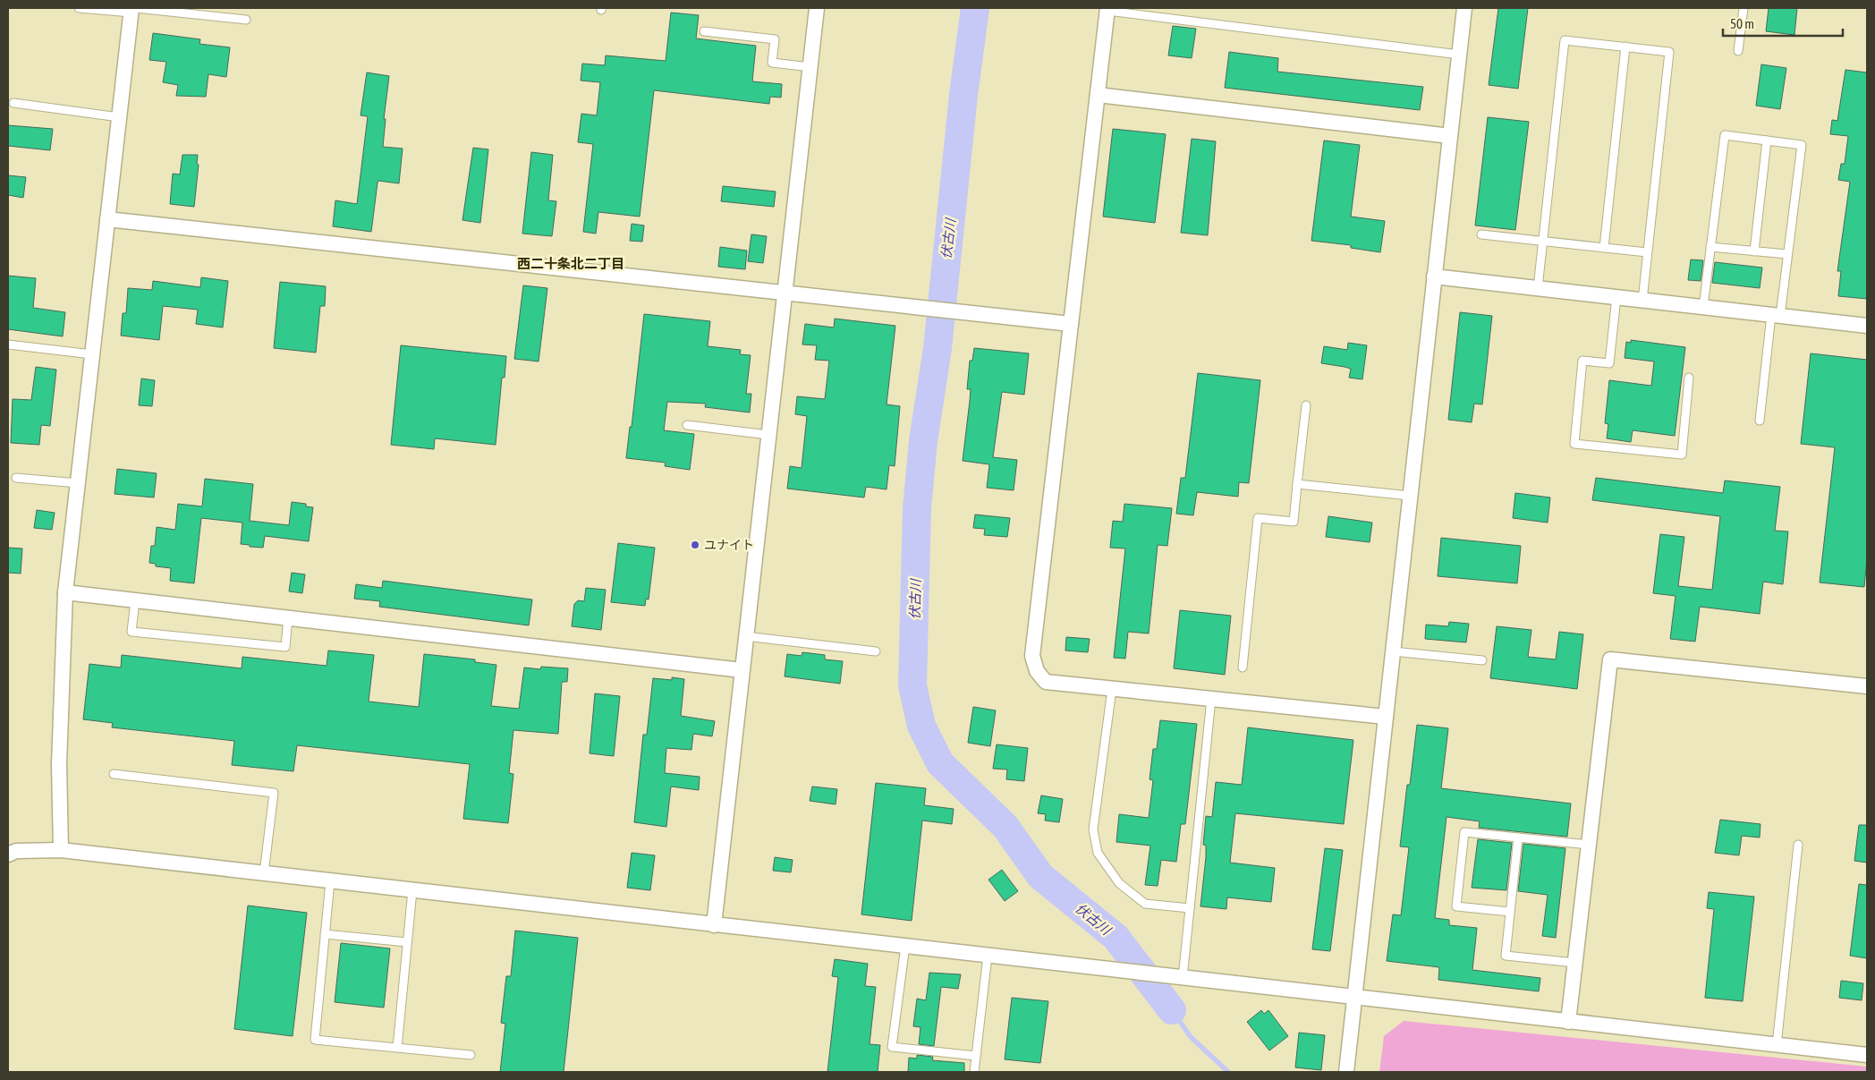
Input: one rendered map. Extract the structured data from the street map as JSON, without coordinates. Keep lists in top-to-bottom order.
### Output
{
  "districts": ["西二十条北二丁目"],
  "water": ["伏古川"],
  "places": ["ユナイト"],
  "scale_bar": "50 m"
}
